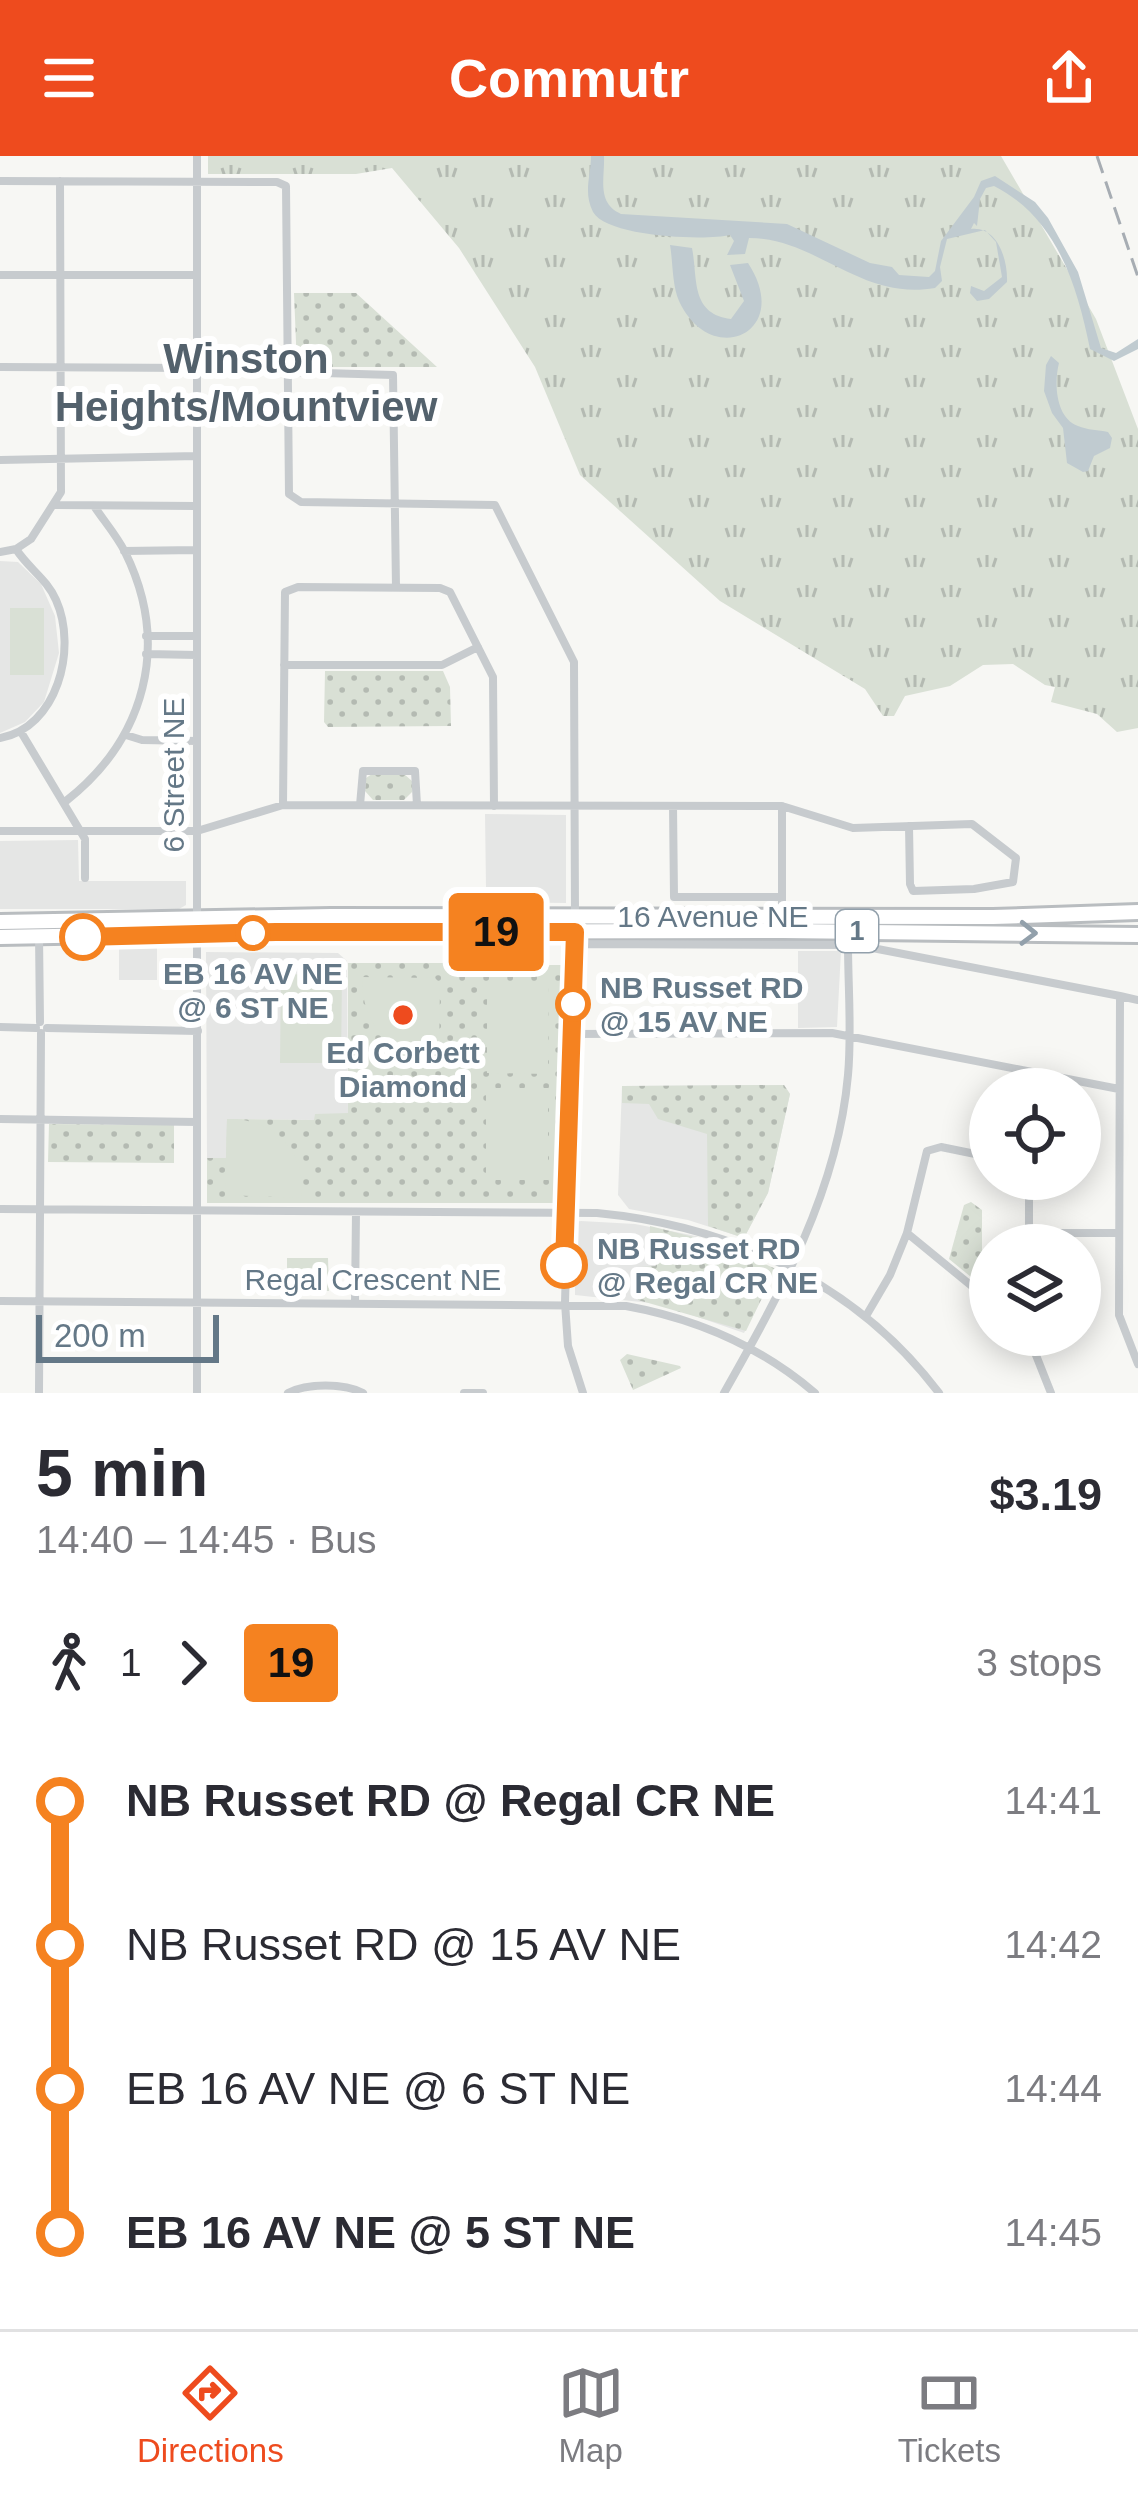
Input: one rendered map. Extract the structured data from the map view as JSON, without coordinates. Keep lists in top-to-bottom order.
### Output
{
  "streets": {
    "highway": ["16 Avenue NE", "1"],
    "street": ["6 Street NE", "Regal Crescent NE"]
  },
  "crossings": [
    ["6 Street NE", "16 Avenue NE"],
    ["6 Street NE", "Regal Crescent NE"]
  ],
  "districts": ["Winston Heights/Mountview"],
  "places": [
    "EB 16 AV NE @ 6 ST NE",
    "NB Russet RD @ 15 AV NE",
    "Ed Corbett Diamond",
    "NB Russet RD @ Regal CR NE"
  ],
  "lines": ["bus line 19"],
  "scale_bar": "200 m",
  "page": {
    "header": "Commutr",
    "on_map": "19",
    "scale": "200 m",
    "heading": ["5 min", "14:40 – 14:45 · Bus", "$3.19"],
    "legs": ["1", "19", "3 stops"],
    "list": [
      {
        "name": "NB Russet RD @ Regal CR NE",
        "value": "14:41"
      },
      {
        "name": "NB Russet RD @ 15 AV NE",
        "value": "14:42"
      },
      {
        "name": "EB 16 AV NE @ 6 ST NE",
        "value": "14:44"
      },
      {
        "name": "EB 16 AV NE @ 5 ST NE",
        "value": "14:45"
      }
    ],
    "tabs": ["Directions", "Map", "Tickets"]
  }
}
